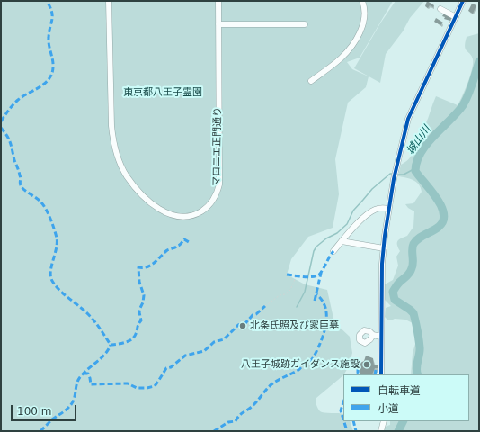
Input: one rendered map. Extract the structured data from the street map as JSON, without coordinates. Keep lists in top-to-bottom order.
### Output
{
  "streets": {
    "street": ["マロニエ正門通り"]
  },
  "water": ["城山川"],
  "parks": ["東京都八王子霊園"],
  "places": ["北条氏照及び家臣墓", "八王子城跡ガイダンス施設"],
  "legend": ["自転車道", "小道"],
  "scale_bar": "100 m"
}
